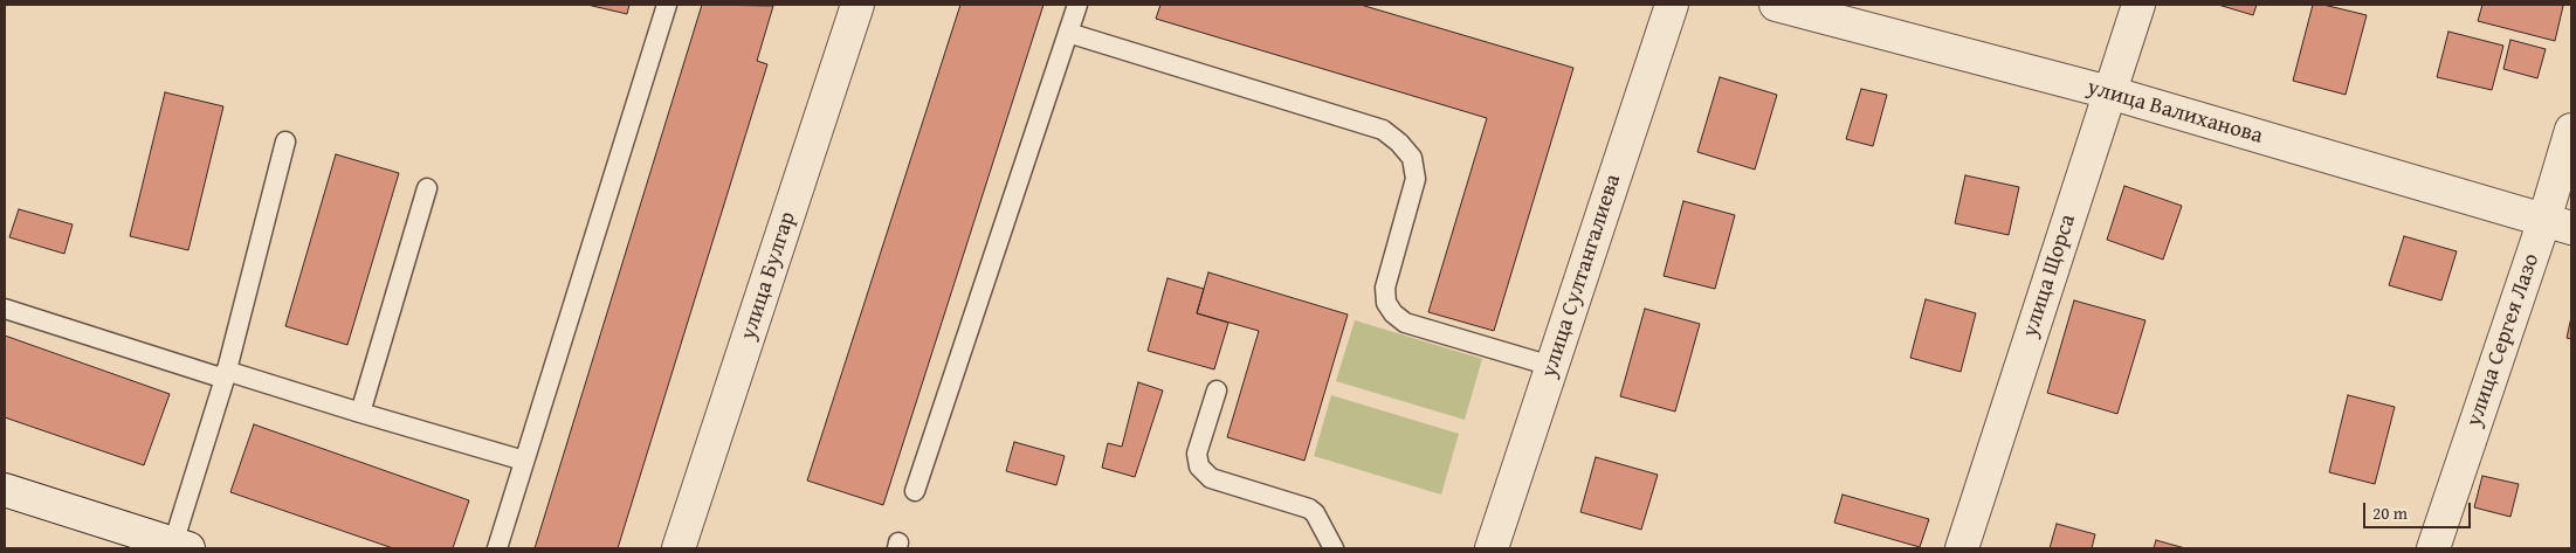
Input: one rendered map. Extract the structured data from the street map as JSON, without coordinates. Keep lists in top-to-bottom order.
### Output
{
  "streets": {
    "street": [
      "улица Валиханова",
      "улица Булгар",
      "улица Султангалиева",
      "улица Щорса",
      "улица Сергея Лазо"
    ]
  },
  "crossings": [
    ["улица Валиханова", "улица Щорса"],
    ["улица Валиханова", "улица Сергея Лазо"]
  ],
  "scale_bar": "20 m"
}
